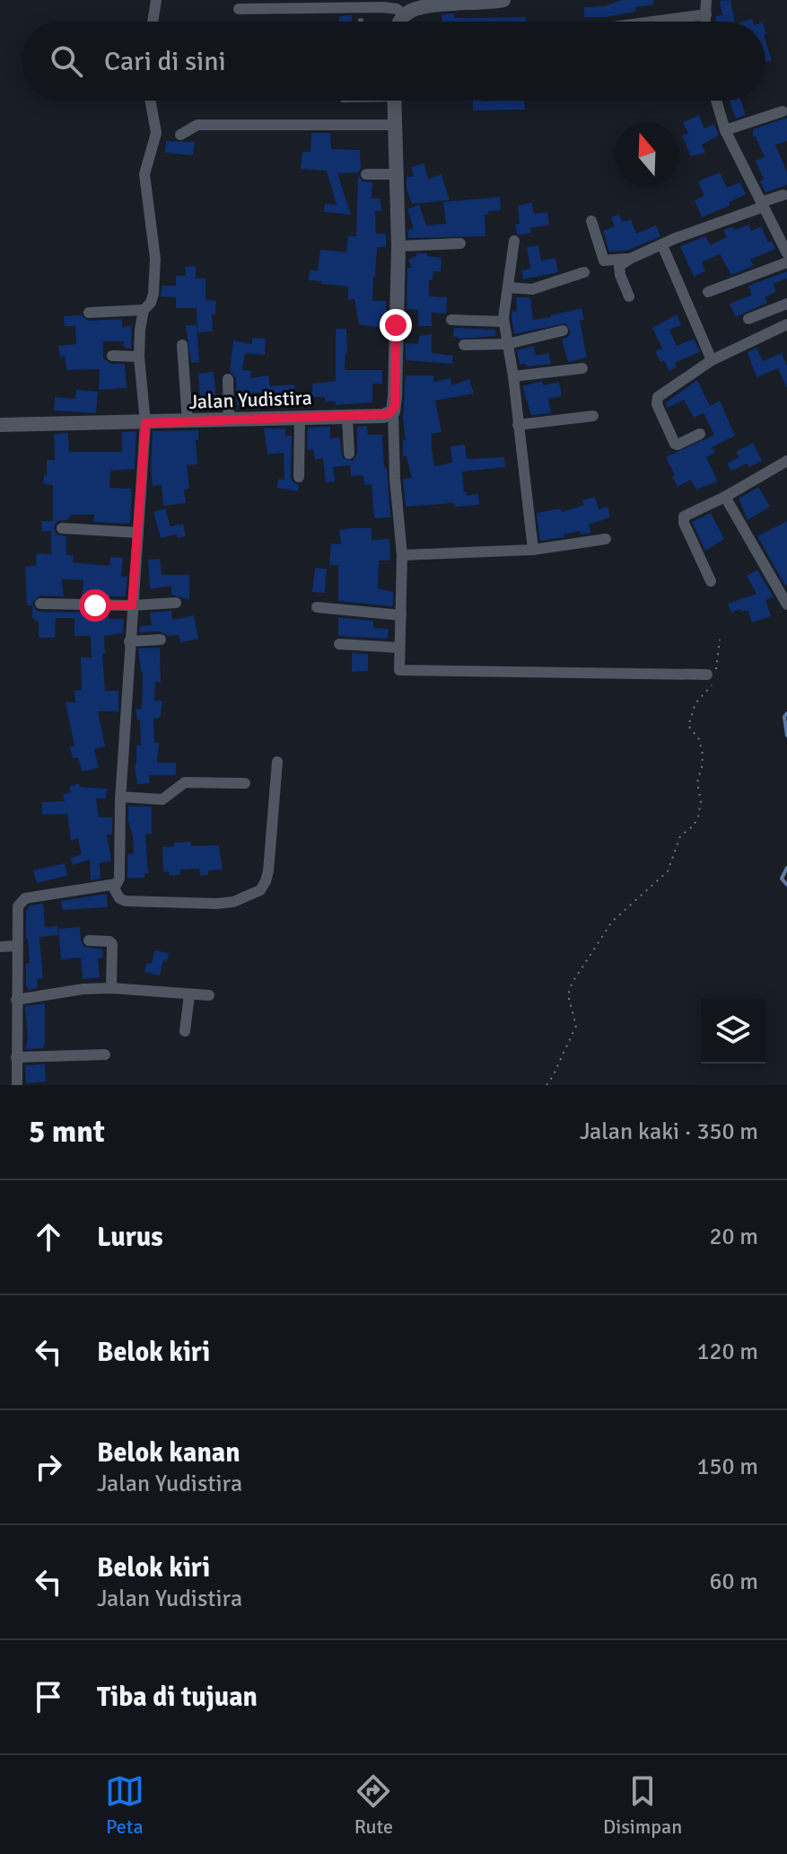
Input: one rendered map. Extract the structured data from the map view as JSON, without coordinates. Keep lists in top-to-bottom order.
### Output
{
  "streets": {
    "street": ["Jalan Yudistira"]
  },
  "north": "top",
  "page": {
    "search": "Cari di sini",
    "heading": ["5 mnt", "Jalan kaki · 350 m"],
    "list": [
      ["Lurus", "20 m"],
      ["Belok kiri", "120 m"],
      ["Belok kanan", "Jalan Yudistira", "150 m"],
      ["Belok kiri", "Jalan Yudistira", "60 m"],
      "Tiba di tujuan"
    ],
    "nav": ["Peta", "Rute", "Disimpan"]
  }
}
